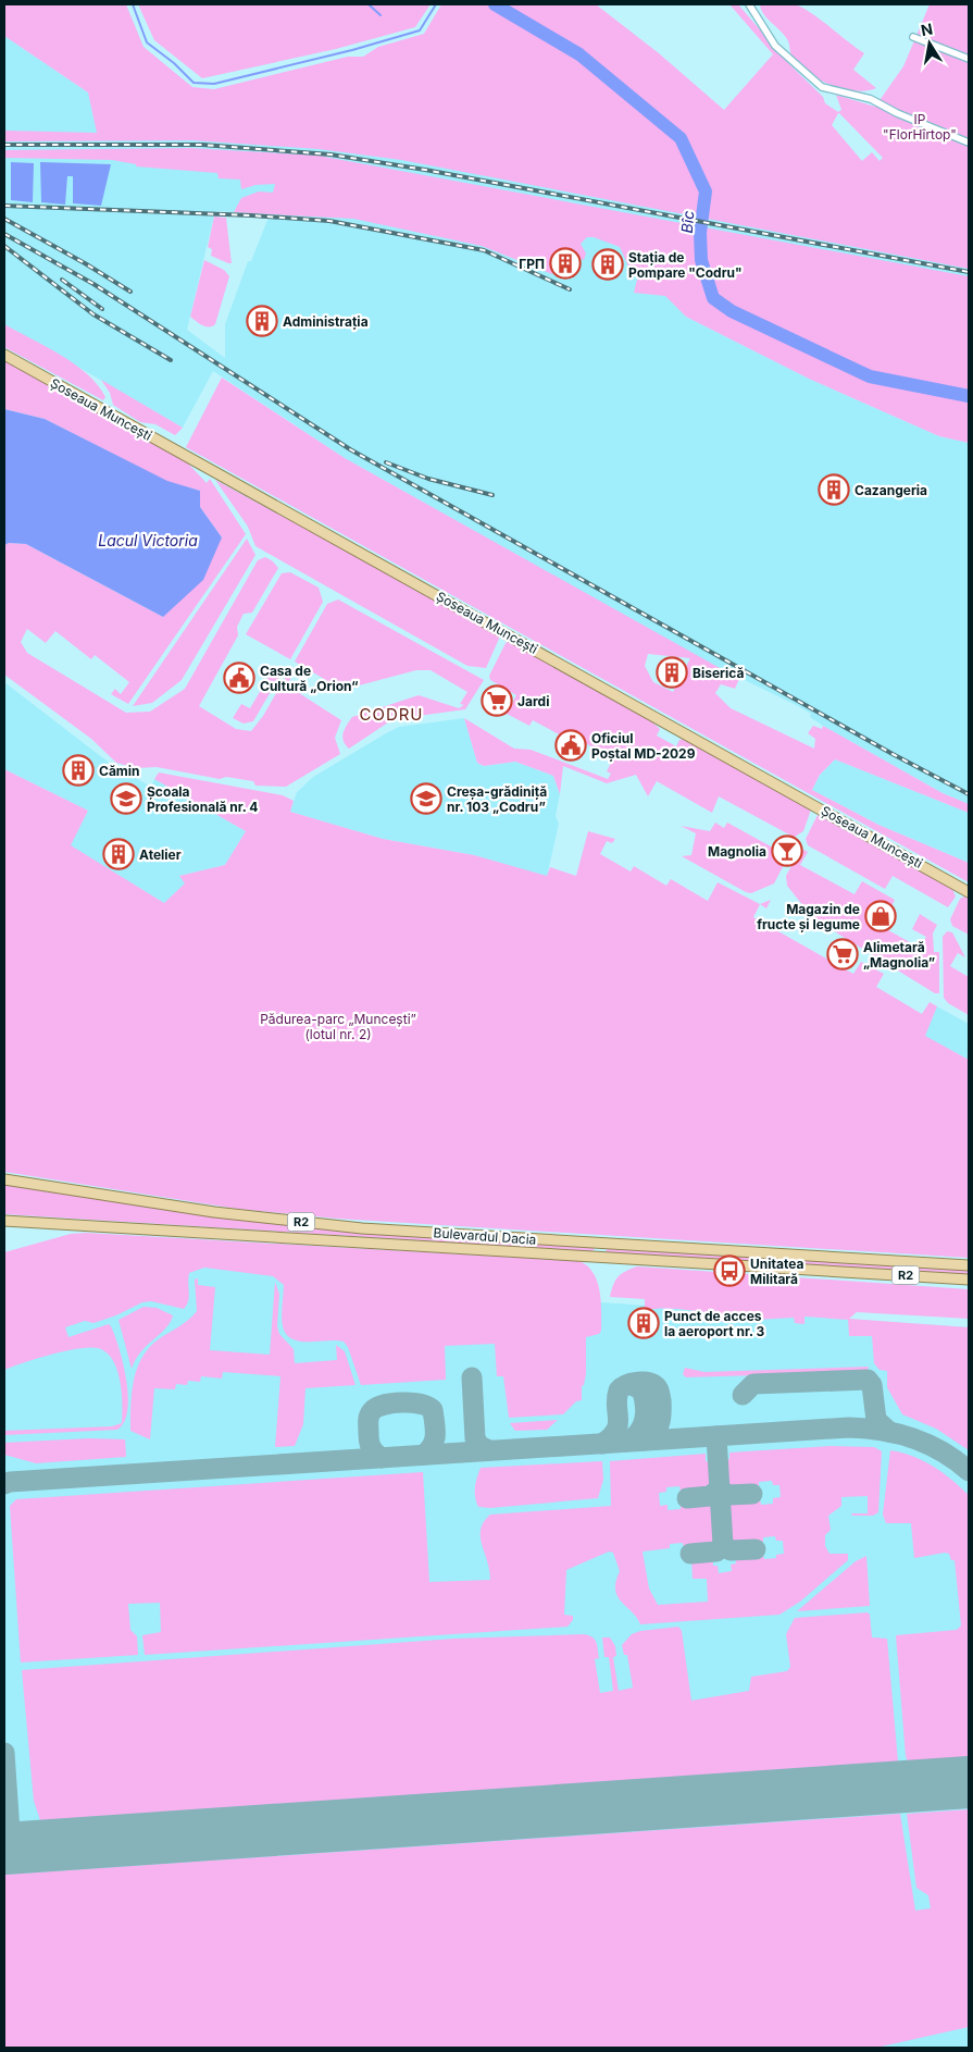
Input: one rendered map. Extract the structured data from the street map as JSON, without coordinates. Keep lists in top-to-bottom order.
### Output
{
  "streets": {
    "main road": ["Șoseaua Muncești", "R2", "Bulevardul Dacia"]
  },
  "districts": ["CODRU"],
  "water": ["Bîc", "Lacul Victoria"],
  "parks": ["IP \"FlorHîrtop\"", "Pădurea-parc „Muncești” (lotul nr. 2)"],
  "places": {
    "building": [
      "ГРП",
      "Stația de Pompare \"Codru\"",
      "Administrația",
      "Cazangeria",
      "Biserică",
      "Cămin",
      "Atelier",
      "Punct de acces la aeroport nr. 3"
    ],
    "public building": ["Casa de Cultură „Orion“", "Oficiul Poștal MD-2029"],
    "supermarket": ["Jardi", "Alimetară „Magnolia”"],
    "school or university": ["Școala Profesională nr. 4", "Creșa-grădiniță nr. 103 „Codru”"],
    "bar": ["Magnolia"],
    "shop": ["Magazin de fructe și legume"],
    "bus stop": ["Unitatea Militară"]
  },
  "north": "top"
}
